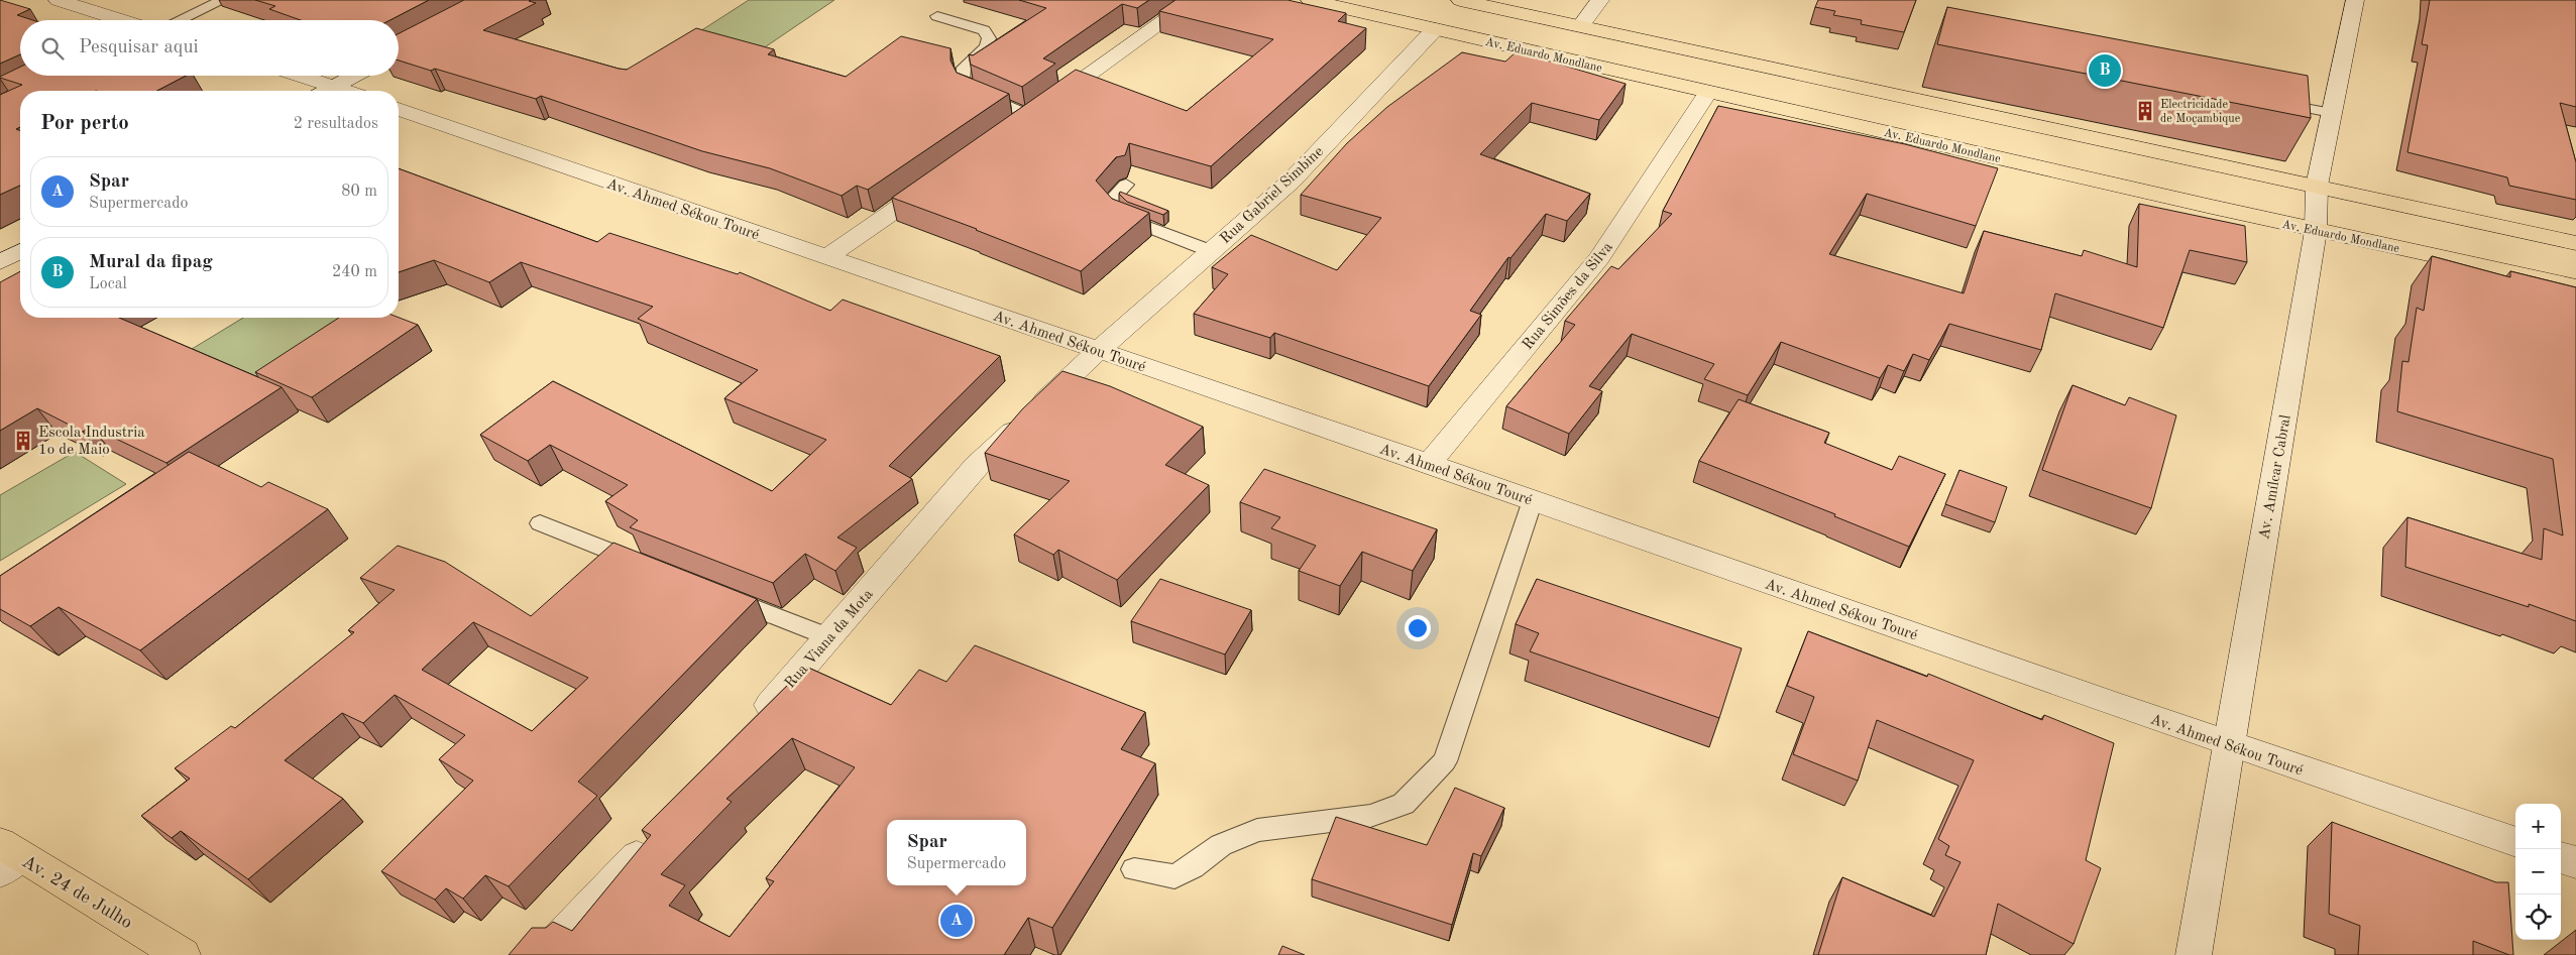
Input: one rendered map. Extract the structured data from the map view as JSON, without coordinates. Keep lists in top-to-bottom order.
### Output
{
  "streets": {
    "main road": ["Av. Eduardo Mondlane", "Av. 24 de Julho"],
    "street": [
      "Rua Gabriel Simbine",
      "Av. Ahmed Sékou Touré",
      "Rua Simões da Silva",
      "Av. Amílcar Cabral",
      "Rua Viana da Mota"
    ]
  },
  "crossings": [
    ["Av. Eduardo Mondlane", "Rua Gabriel Simbine"],
    ["Av. Eduardo Mondlane", "Rua Simões da Silva"],
    ["Av. Eduardo Mondlane", "Av. Amílcar Cabral"],
    ["Rua Gabriel Simbine", "Av. Ahmed Sékou Touré"],
    ["Rua Gabriel Simbine", "Rua Viana da Mota"],
    ["Av. Ahmed Sékou Touré", "Rua Simões da Silva"],
    ["Av. Ahmed Sékou Touré", "Av. Amílcar Cabral"],
    ["Av. Ahmed Sékou Touré", "Rua Viana da Mota"]
  ],
  "places": {
    "building": ["Electricidade de Moçambique", "Escola Industria 1o de Maio"]
  },
  "page": {
    "search": "Pesquisar aqui",
    "pins": ["B", "A"],
    "heading": ["Por perto", "2 resultados"],
    "list": [
      {
        "mark": "A",
        "name": "Spar",
        "note": "Supermercado",
        "value": "80 m"
      },
      {
        "mark": "B",
        "name": "Mural da fipag",
        "note": "Local",
        "value": "240 m"
      }
    ],
    "map_buttons": ["+", "−"],
    "popup": ["Spar", "Supermercado"]
  }
}
